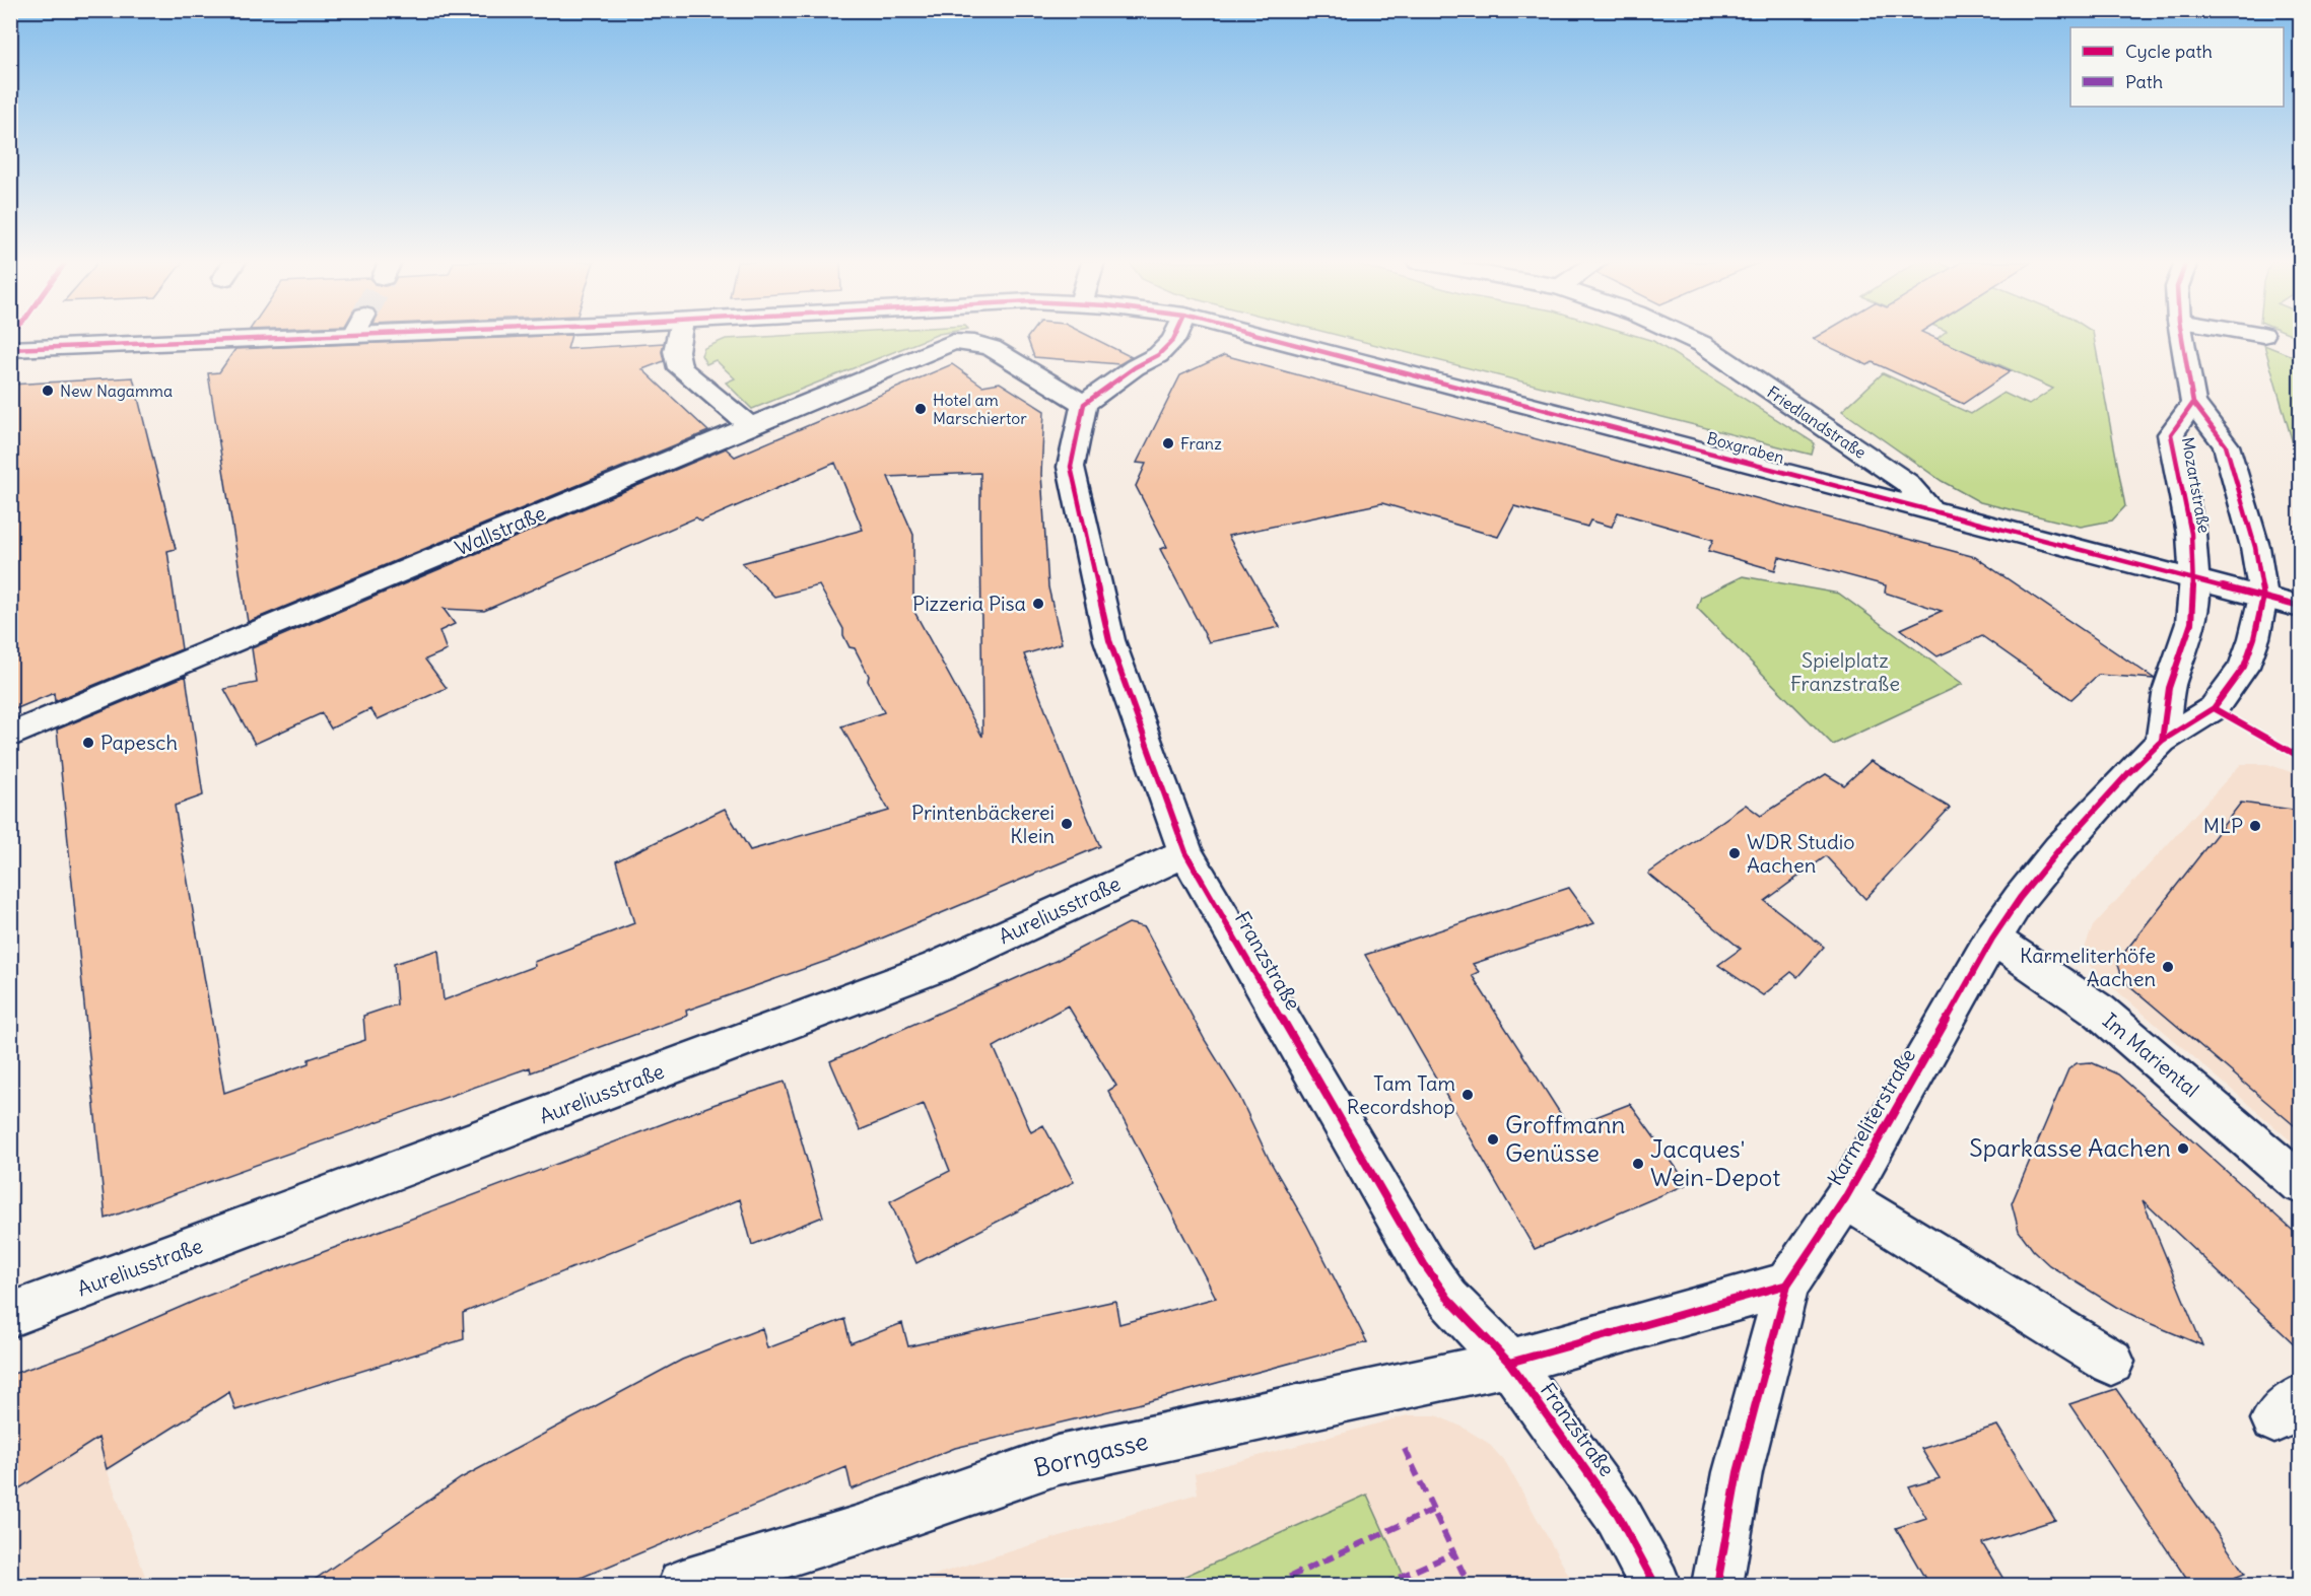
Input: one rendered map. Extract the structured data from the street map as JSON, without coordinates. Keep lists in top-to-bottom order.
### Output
{
  "streets": {
    "street": [
      "Friedlandstraße",
      "Boxgraben",
      "Mozartstraße",
      "Wallstraße",
      "Aureliusstraße",
      "Franzstraße",
      "Im Mariental",
      "Karmeliterstraße",
      "Borngasse"
    ]
  },
  "crossings": [
    ["Friedlandstraße", "Boxgraben"],
    ["Boxgraben", "Mozartstraße"],
    ["Boxgraben", "Karmeliterstraße"],
    ["Mozartstraße", "Karmeliterstraße"],
    ["Wallstraße", "Franzstraße"],
    ["Aureliusstraße", "Franzstraße"],
    ["Franzstraße", "Borngasse"],
    ["Im Mariental", "Karmeliterstraße"]
  ],
  "parks": ["Spielplatz Franzstraße"],
  "places": [
    "New Nagamma",
    "Hotel am Marschiertor",
    "Franz",
    "Pizzeria Pisa",
    "Papesch",
    "Printenbäckerei Klein",
    "MLP",
    "WDR Studio Aachen",
    "Karmeliterhöfe Aachen",
    "Tam Tam Recordshop",
    "Groffmann Genüsse",
    "Sparkasse Aachen",
    "Jacques' Wein-Depot"
  ],
  "legend": ["Cycle path", "Path"]
}
